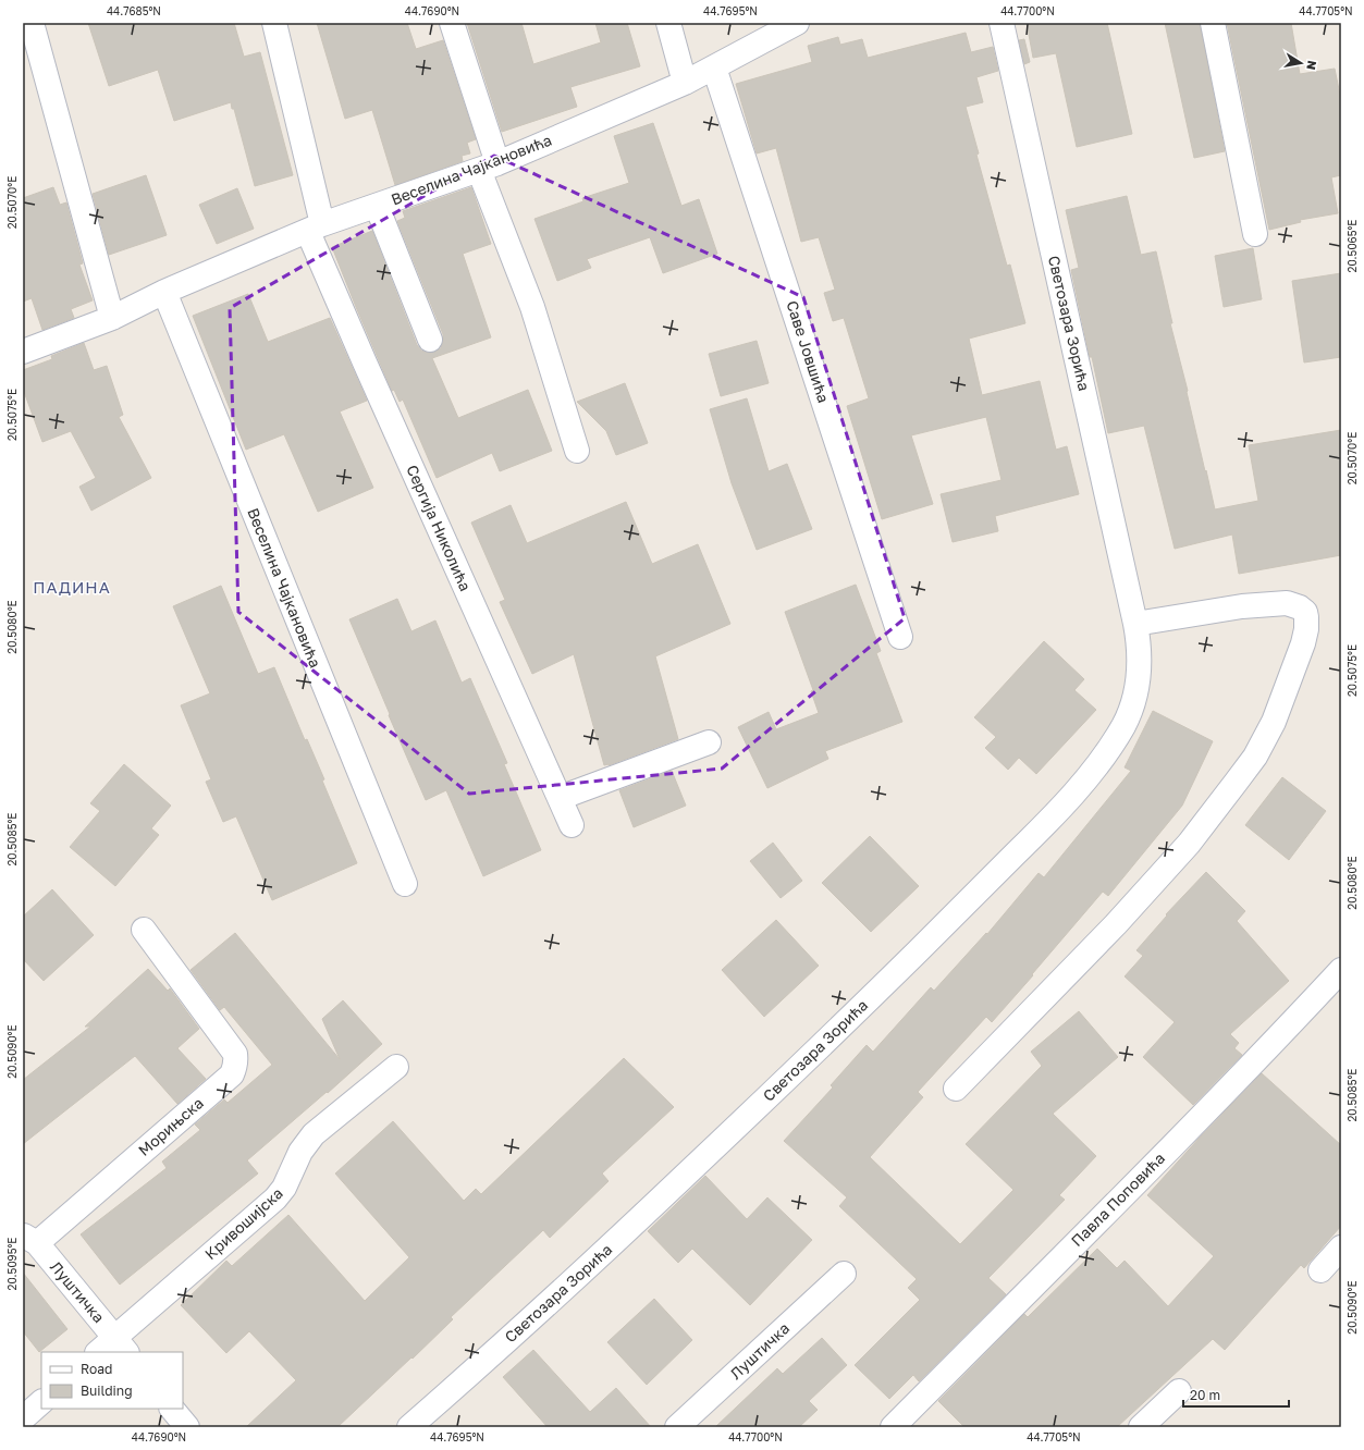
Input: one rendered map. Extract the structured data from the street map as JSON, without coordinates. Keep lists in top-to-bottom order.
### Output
{
  "streets": {
    "street": [
      "Веселина Чајкановића",
      "Светозара Зорића",
      "Саве Јовшића",
      "Сергија Николића",
      "Морињска",
      "Павла Поповића",
      "Кривошијска",
      "Луштичка"
    ]
  },
  "crossings": [
    ["Веселина Чајкановића", "Саве Јовшића"],
    ["Веселина Чајкановића", "Сергија Николића"],
    ["Морињска", "Луштичка"],
    ["Кривошијска", "Луштичка"]
  ],
  "districts": ["ПАДИНА"],
  "legend": ["Road", "Building"],
  "scale_bar": "20 m",
  "north": "right",
  "coordinates": [
    "44.7685°N",
    "44.7690°N",
    "44.7695°N",
    "44.7700°N",
    "44.7705°N",
    "20.5070°E",
    "20.5065°E",
    "20.5075°E",
    "20.5080°E",
    "20.5085°E",
    "20.5090°E",
    "20.5095°E"
  ]
}
